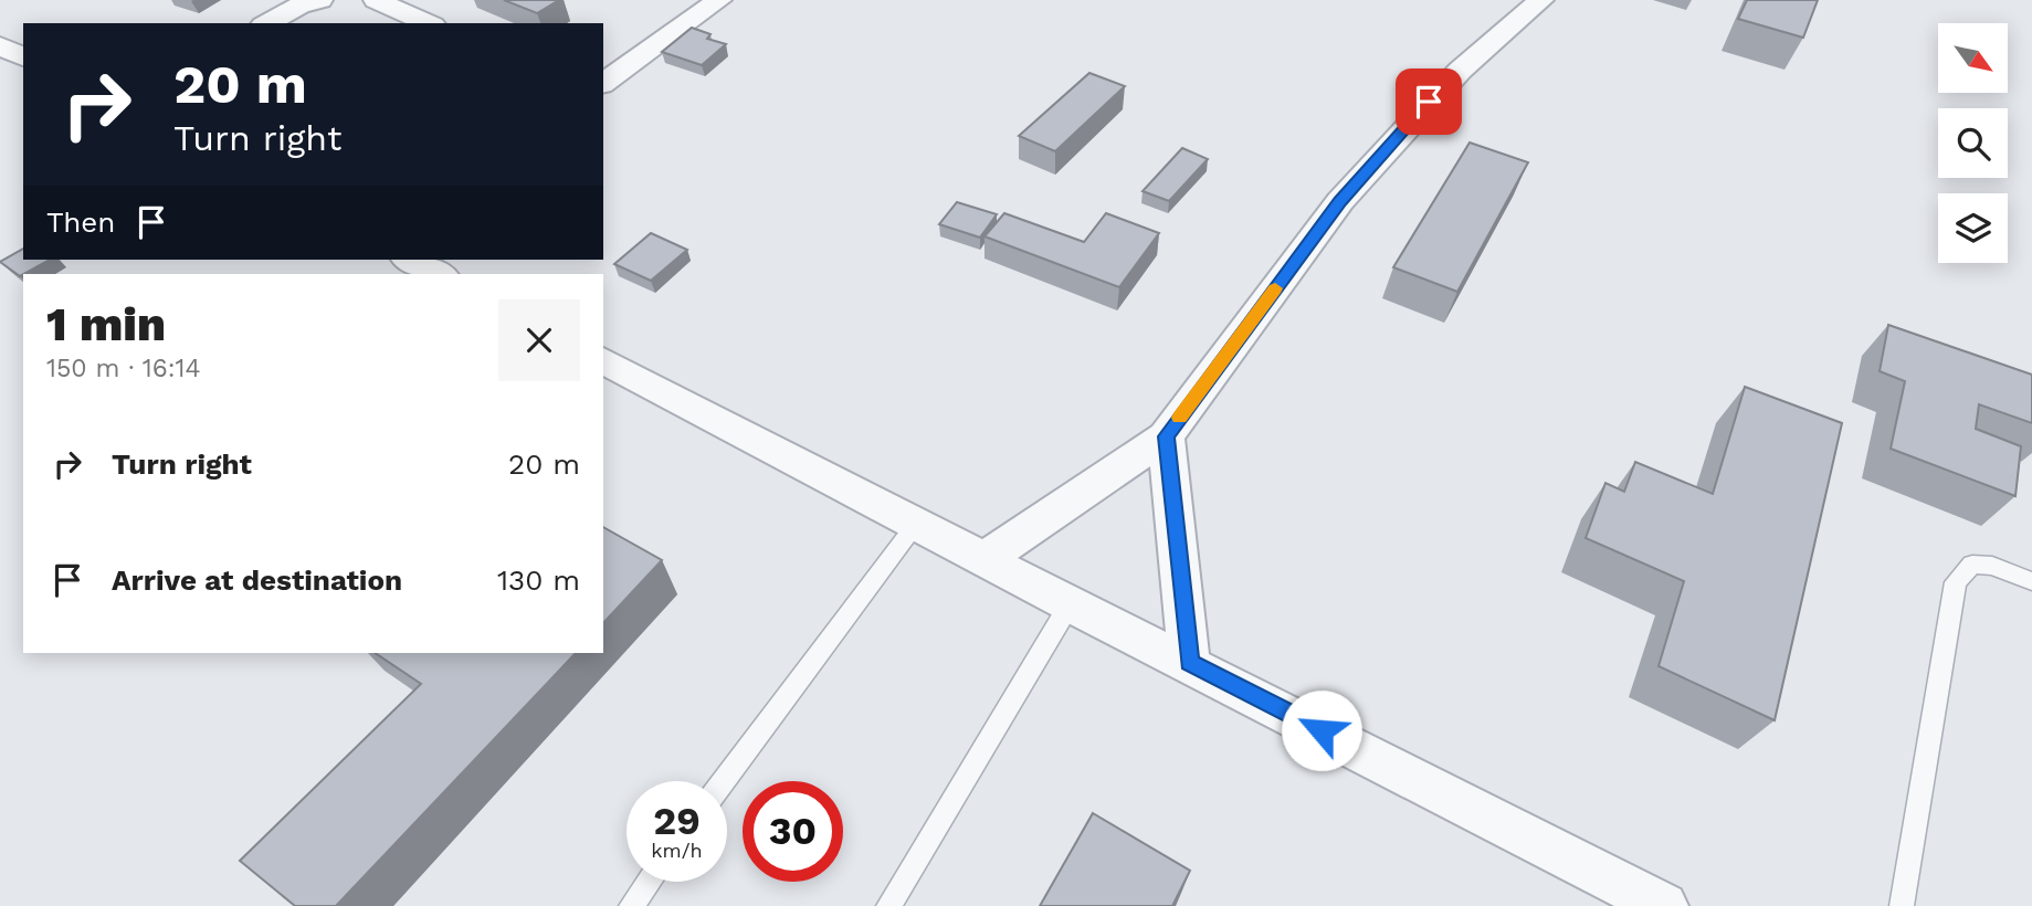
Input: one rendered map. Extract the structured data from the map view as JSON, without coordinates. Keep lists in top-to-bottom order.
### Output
{
  "north": "bottom right",
  "page": {
    "turn": ["20 m", "Turn right"],
    "then": "Then",
    "heading": ["1 min", "150 m · 16:14"],
    "list": [
      {
        "name": "Turn right",
        "value": "20 m"
      },
      {
        "name": "Arrive at destination",
        "value": "130 m"
      }
    ],
    "speed": "29 km/h",
    "limit": "30"
  }
}
